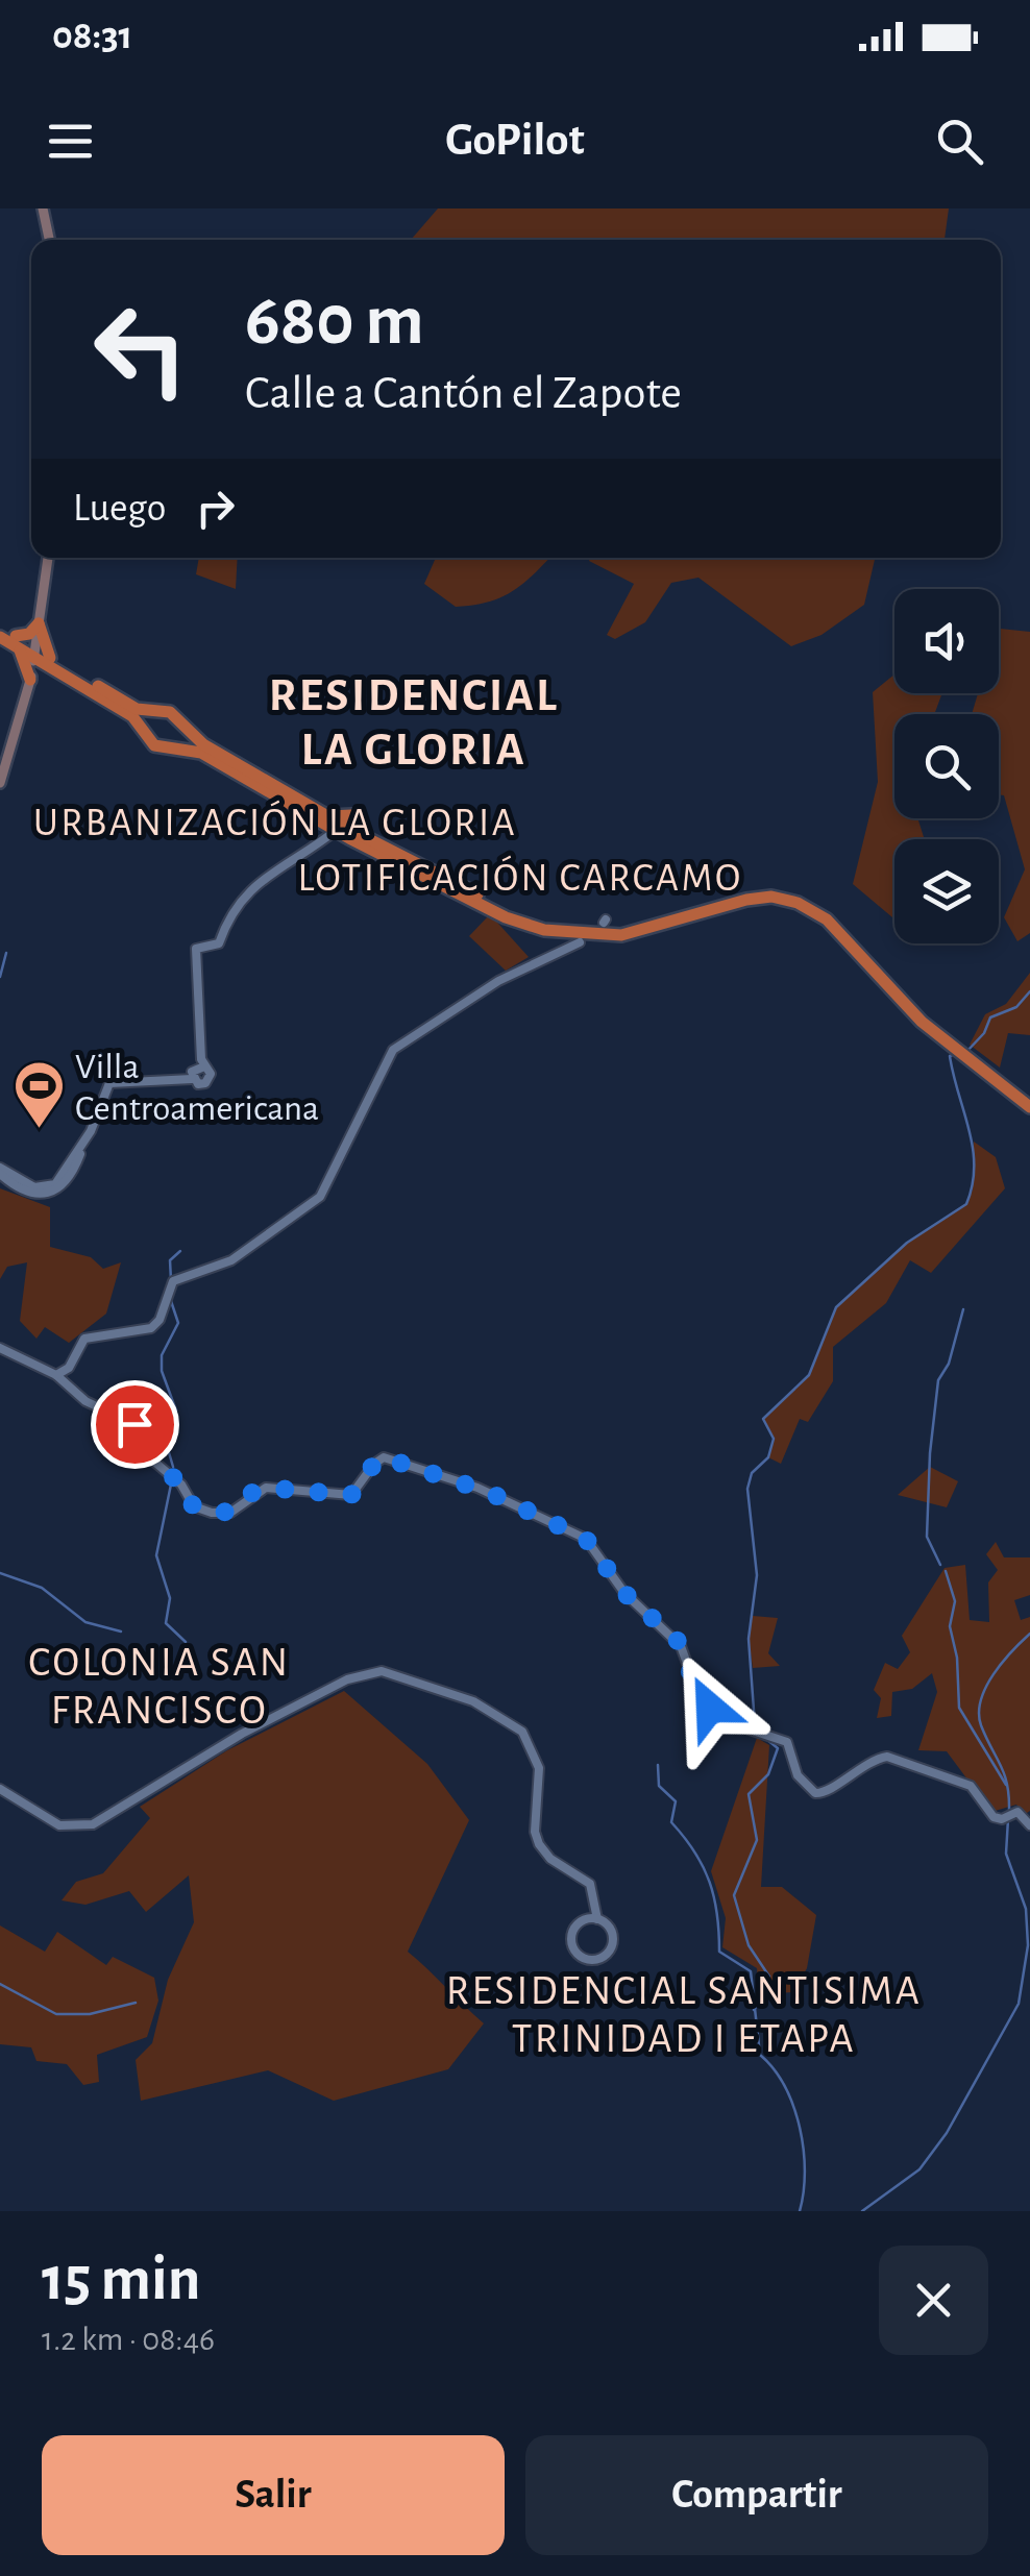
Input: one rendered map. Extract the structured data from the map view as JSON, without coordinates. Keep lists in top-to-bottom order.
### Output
{
  "districts": [
    "RESIDENCIAL LA GLORIA",
    "URBANIZACIÓN LA GLORIA",
    "LOTIFICACIÓN CARCAMO",
    "COLONIA SAN FRANCISCO",
    "RESIDENCIAL SANTISIMA TRINIDAD I ETAPA"
  ],
  "places": {
    "sports": ["Villa Centroamericana"]
  },
  "page": {
    "status": "08:31",
    "header": "GoPilot",
    "turn": ["680 m", "Calle a Cantón el Zapote"],
    "then": "Luego",
    "heading": ["15 min", "1.2 km · 08:46"],
    "buttons": ["Salir", "Compartir"]
  }
}
